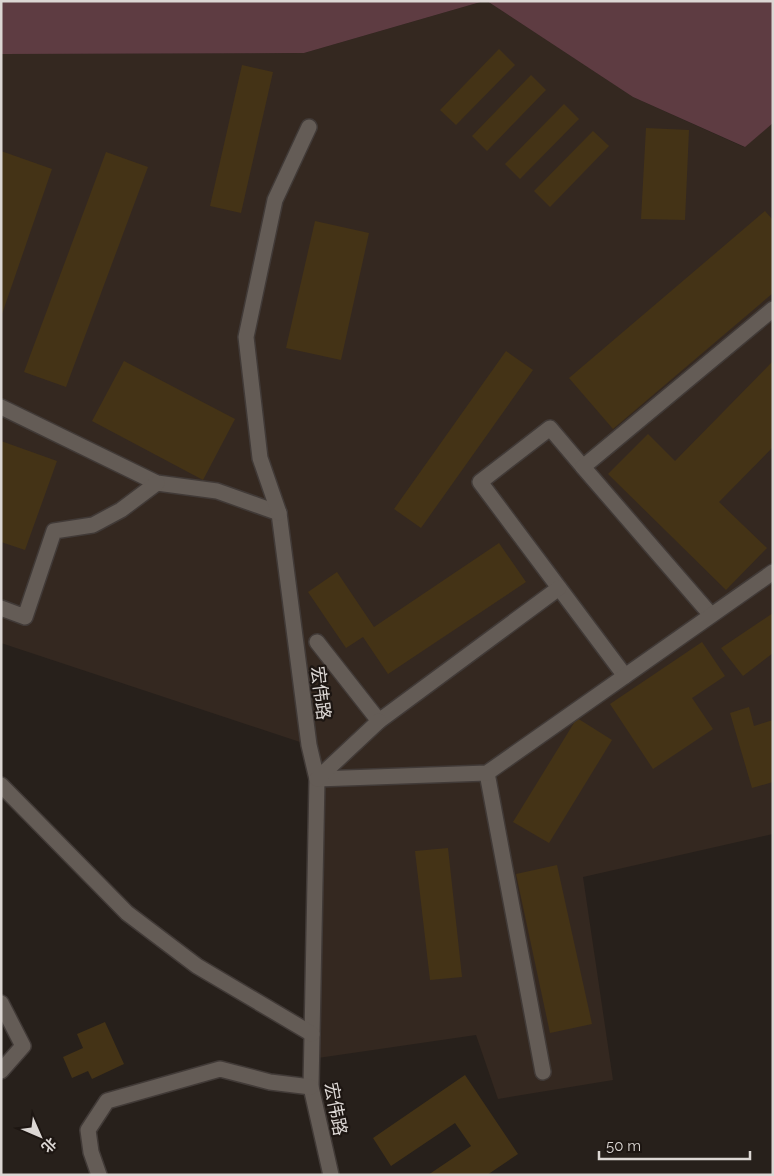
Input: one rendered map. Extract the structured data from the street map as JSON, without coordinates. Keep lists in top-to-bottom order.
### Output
{
  "streets": {
    "street": ["宏伟路"]
  },
  "scale_bar": "50 m",
  "north": "bottom right"
}
